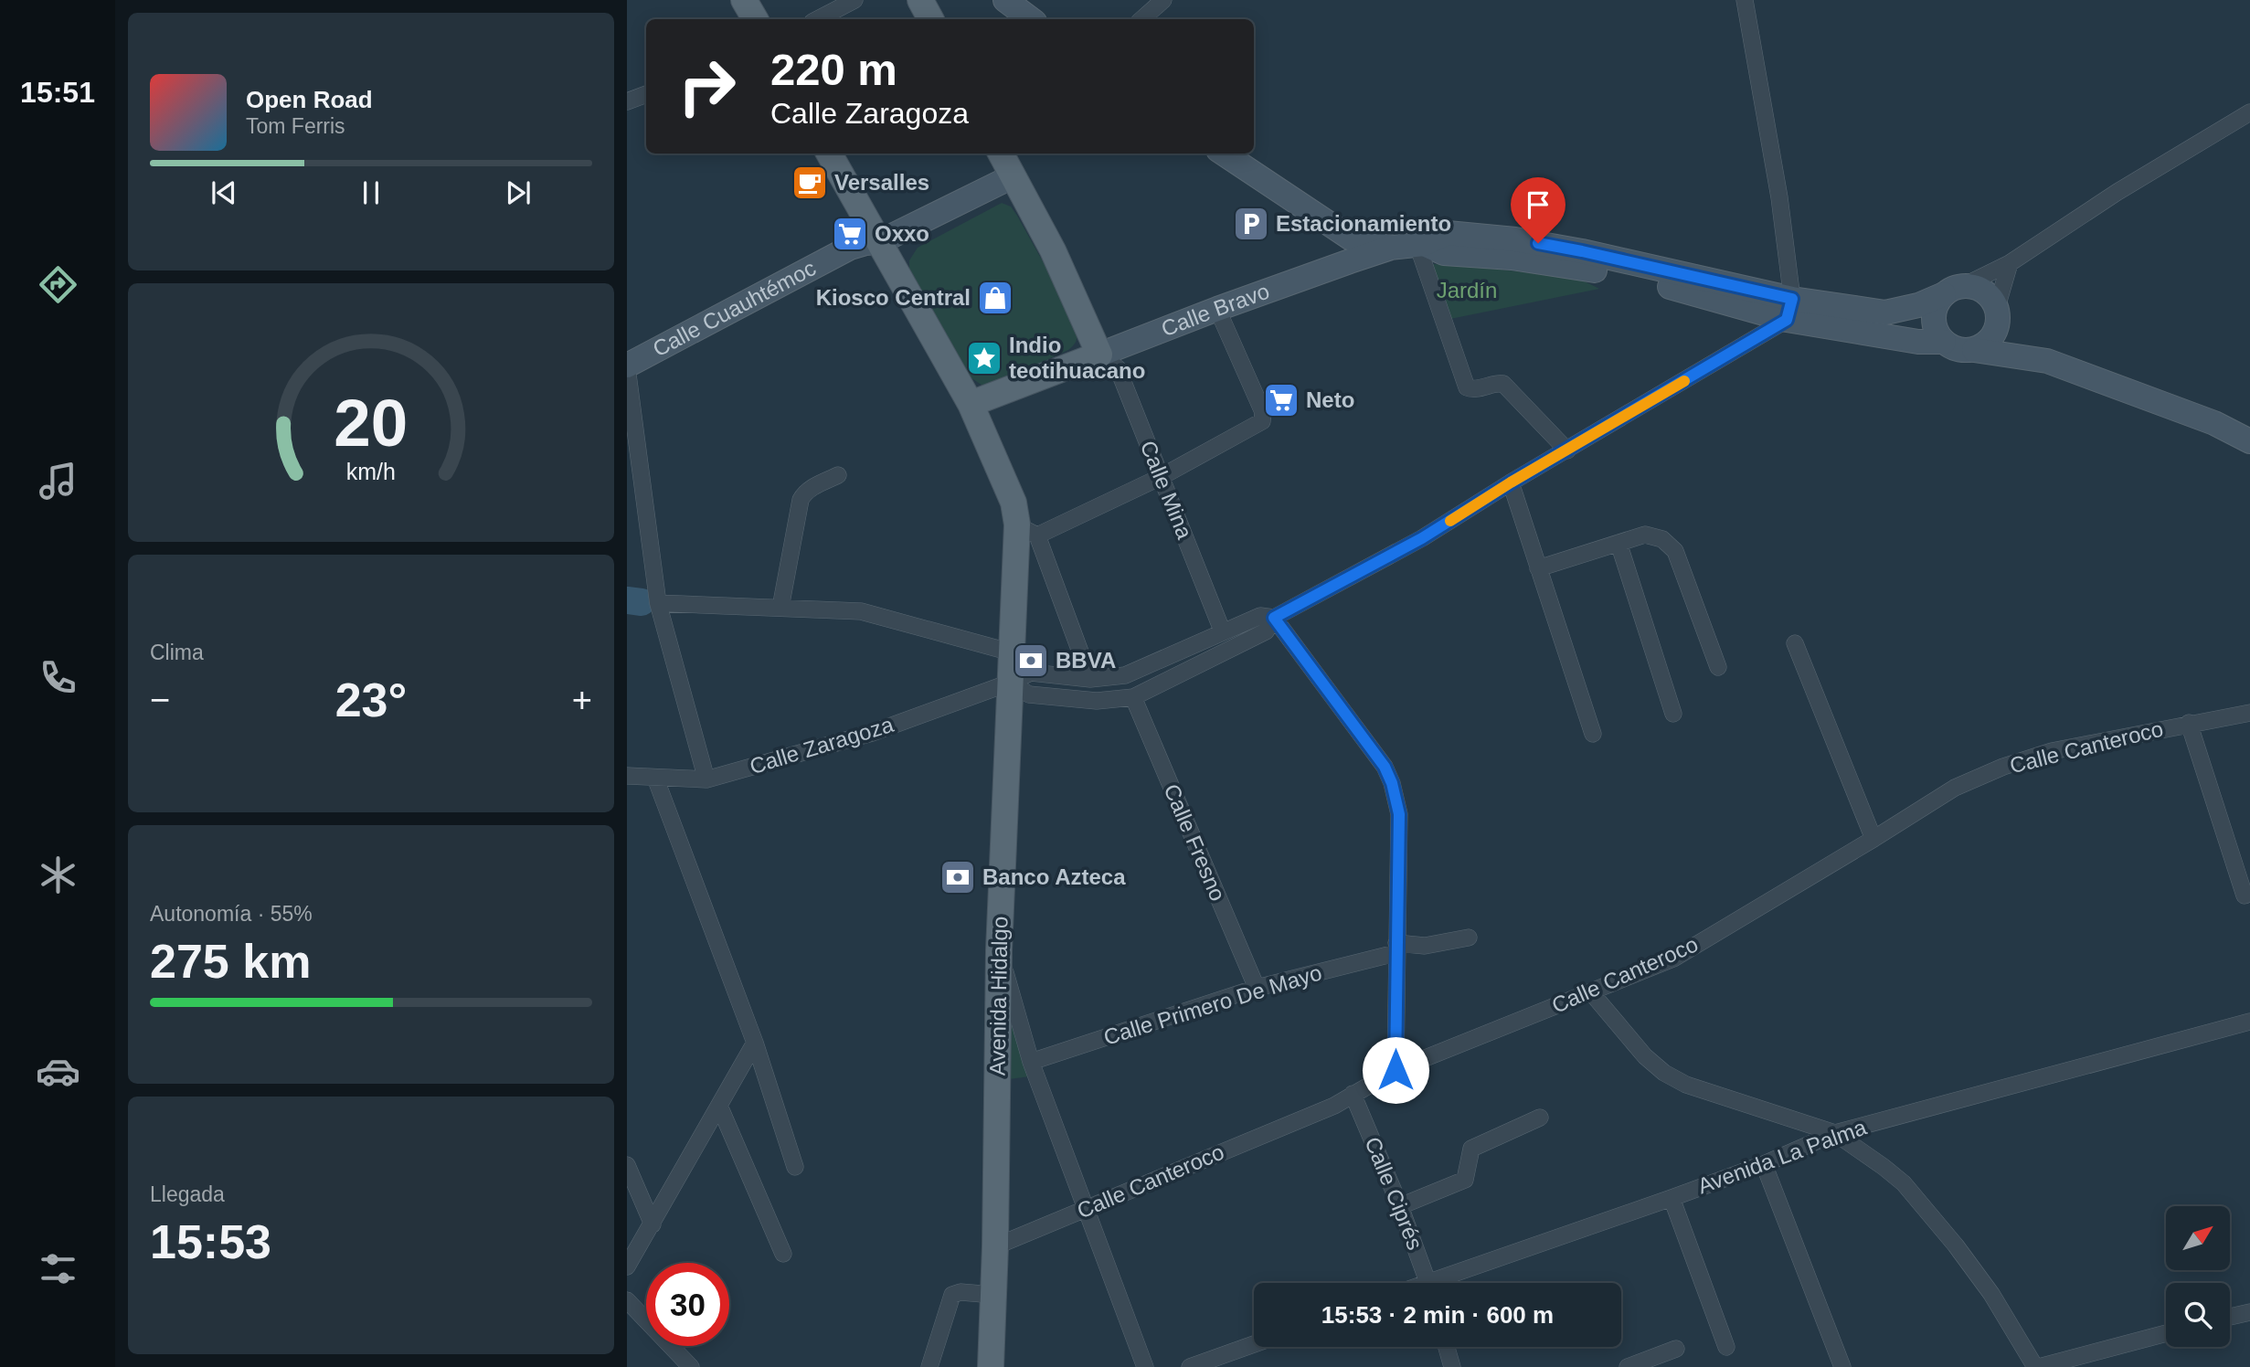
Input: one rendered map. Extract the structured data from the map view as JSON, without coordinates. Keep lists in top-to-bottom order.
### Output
{
  "streets": {
    "main road": ["Calle Cuauhtémoc", "Calle Bravo", "Avenida Hidalgo"],
    "street": [
      "Calle Mina",
      "Calle Zaragoza",
      "Calle Canteroco",
      "Calle Fresno",
      "Calle Primero De Mayo",
      "Avenida La Palma",
      "Calle Ciprés"
    ]
  },
  "crossings": [
    ["Calle Cuauhtémoc", "Avenida Hidalgo"],
    ["Calle Bravo", "Calle Mina"],
    ["Calle Bravo", "Avenida Hidalgo"],
    ["Calle Mina", "Calle Zaragoza"],
    ["Calle Zaragoza", "Calle Fresno"],
    ["Calle Zaragoza", "Avenida Hidalgo"],
    ["Calle Canteroco", "Avenida Hidalgo"],
    ["Calle Canteroco", "Calle Ciprés"],
    ["Calle Fresno", "Calle Primero De Mayo"]
  ],
  "parks": ["Jardín"],
  "places": {
    "cafe": ["Versalles"],
    "parking": ["Estacionamiento"],
    "supermarket": ["Oxxo", "Neto"],
    "shop": ["Kiosco Central"],
    "place": ["Indio teotihuacano"],
    "bank": ["BBVA", "Banco Azteca"]
  },
  "north": "top right",
  "page": {
    "tabs": "15:51",
    "turn": ["220 m", "Calle Zaragoza"],
    "song": ["Open Road", "Tom Ferris"],
    "tile": [
      "Clima",
      ["Autonomía · 55%", "275 km"],
      ["Llegada", "15:53"]
    ],
    "heat": ["−", "23°", "+"],
    "limit": "30",
    "trip": "15:53 · 2 min · 600 m",
    "gauge": ["20", "km/h"]
  }
}
